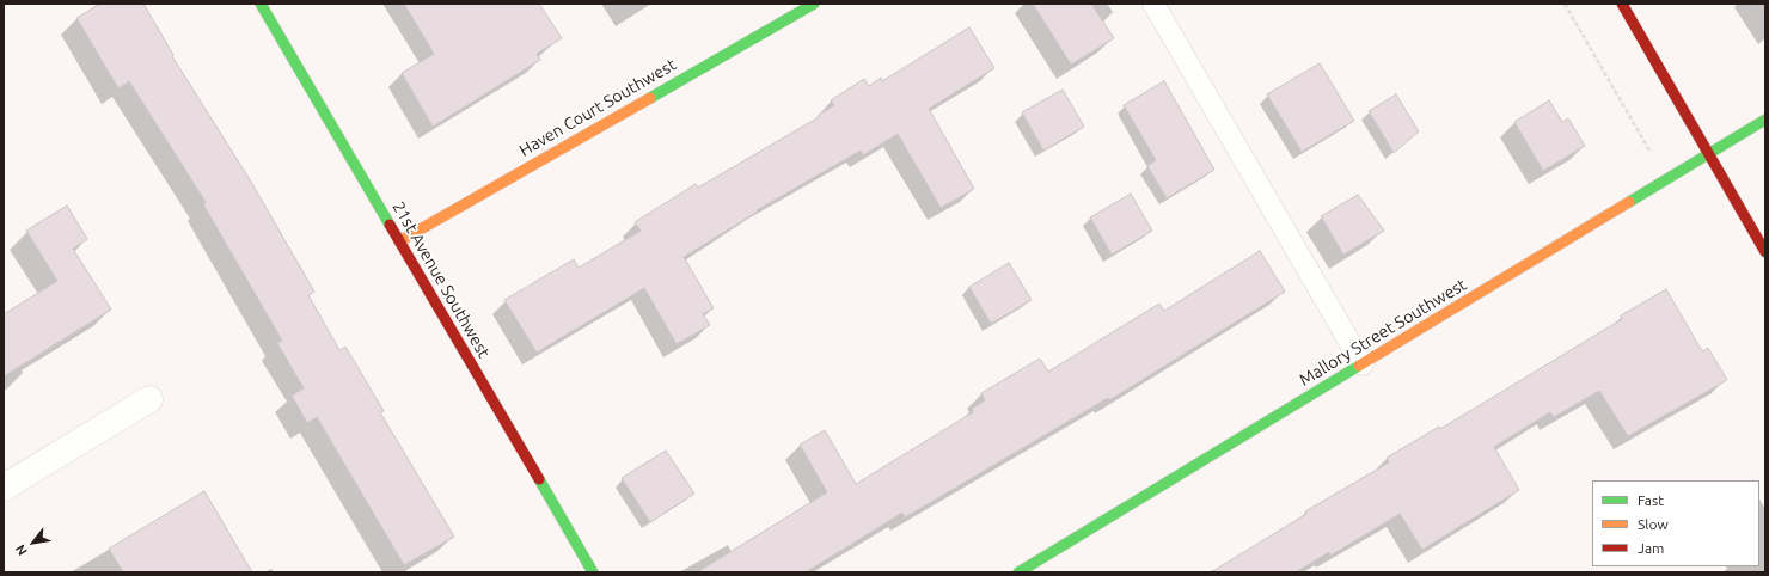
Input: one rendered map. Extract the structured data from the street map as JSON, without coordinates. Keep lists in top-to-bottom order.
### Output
{
  "streets": {
    "street": ["Haven Court Southwest", "21st Avenue Southwest", "Mallory Street Southwest"]
  },
  "crossings": [
    ["Haven Court Southwest", "21st Avenue Southwest"]
  ],
  "legend": ["Fast", "Slow", "Jam"],
  "north": "bottom left"
}
